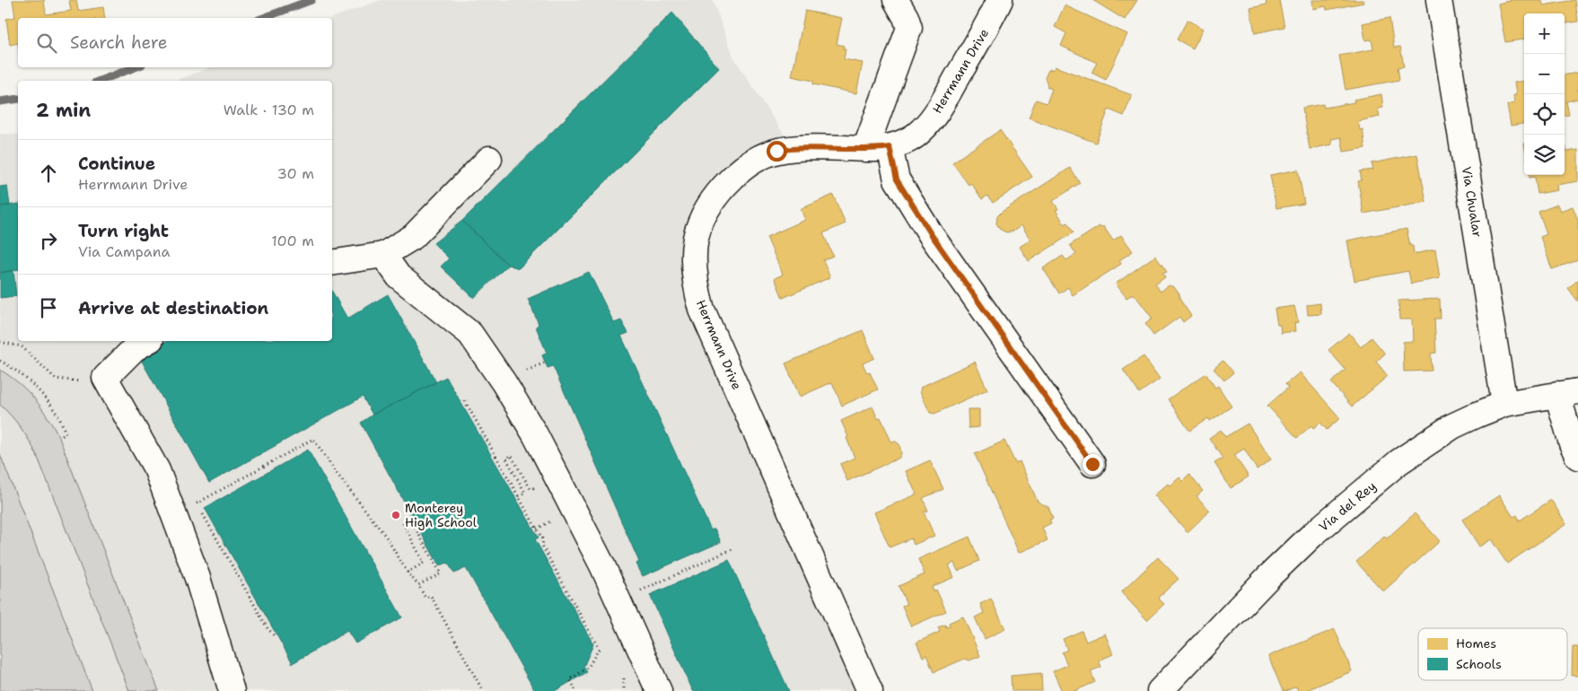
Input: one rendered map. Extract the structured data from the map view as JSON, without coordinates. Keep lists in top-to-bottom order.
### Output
{
  "streets": {
    "street": ["Herrmann Drive", "Via Chualar", "Via del Rey"]
  },
  "crossings": [
    ["Via Chualar", "Via del Rey"]
  ],
  "places": ["Monterey High School"],
  "legend": ["Homes", "Schools"],
  "page": {
    "map_buttons": ["+", "−"],
    "search": "Search here",
    "heading": ["2 min", "Walk · 130 m"],
    "list": [
      ["Continue", "Herrmann Drive", "30 m"],
      ["Turn right", "Via Campana", "100 m"],
      "Arrive at destination"
    ]
  }
}
